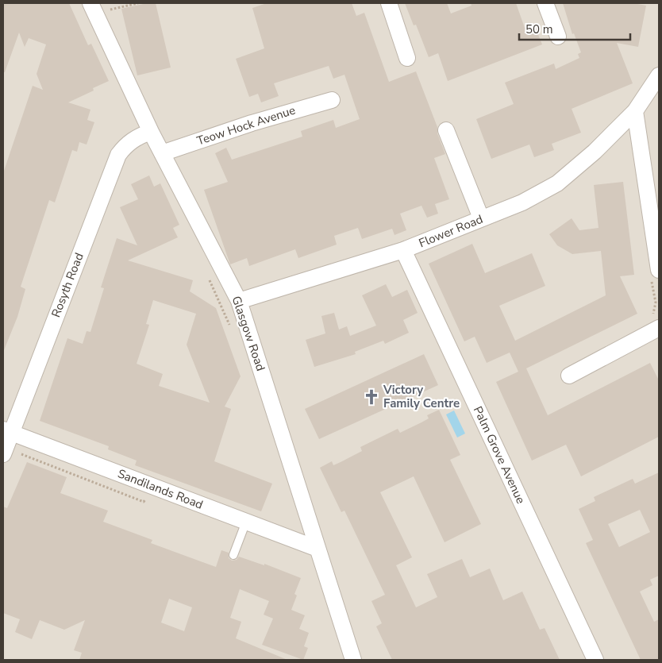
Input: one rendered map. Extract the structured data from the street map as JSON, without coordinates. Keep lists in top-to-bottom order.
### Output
{
  "streets": {
    "street": [
      "Teow Hock Avenue",
      "Flower Road",
      "Rosyth Road",
      "Glasgow Road",
      "Palm Grove Avenue",
      "Sandilands Road"
    ]
  },
  "crossings": [
    ["Teow Hock Avenue", "Glasgow Road"],
    ["Flower Road", "Glasgow Road"],
    ["Flower Road", "Palm Grove Avenue"],
    ["Rosyth Road", "Glasgow Road"],
    ["Rosyth Road", "Sandilands Road"],
    ["Glasgow Road", "Sandilands Road"]
  ],
  "places": {
    "church": ["Victory Family Centre"]
  },
  "scale_bar": "50 m"
}
